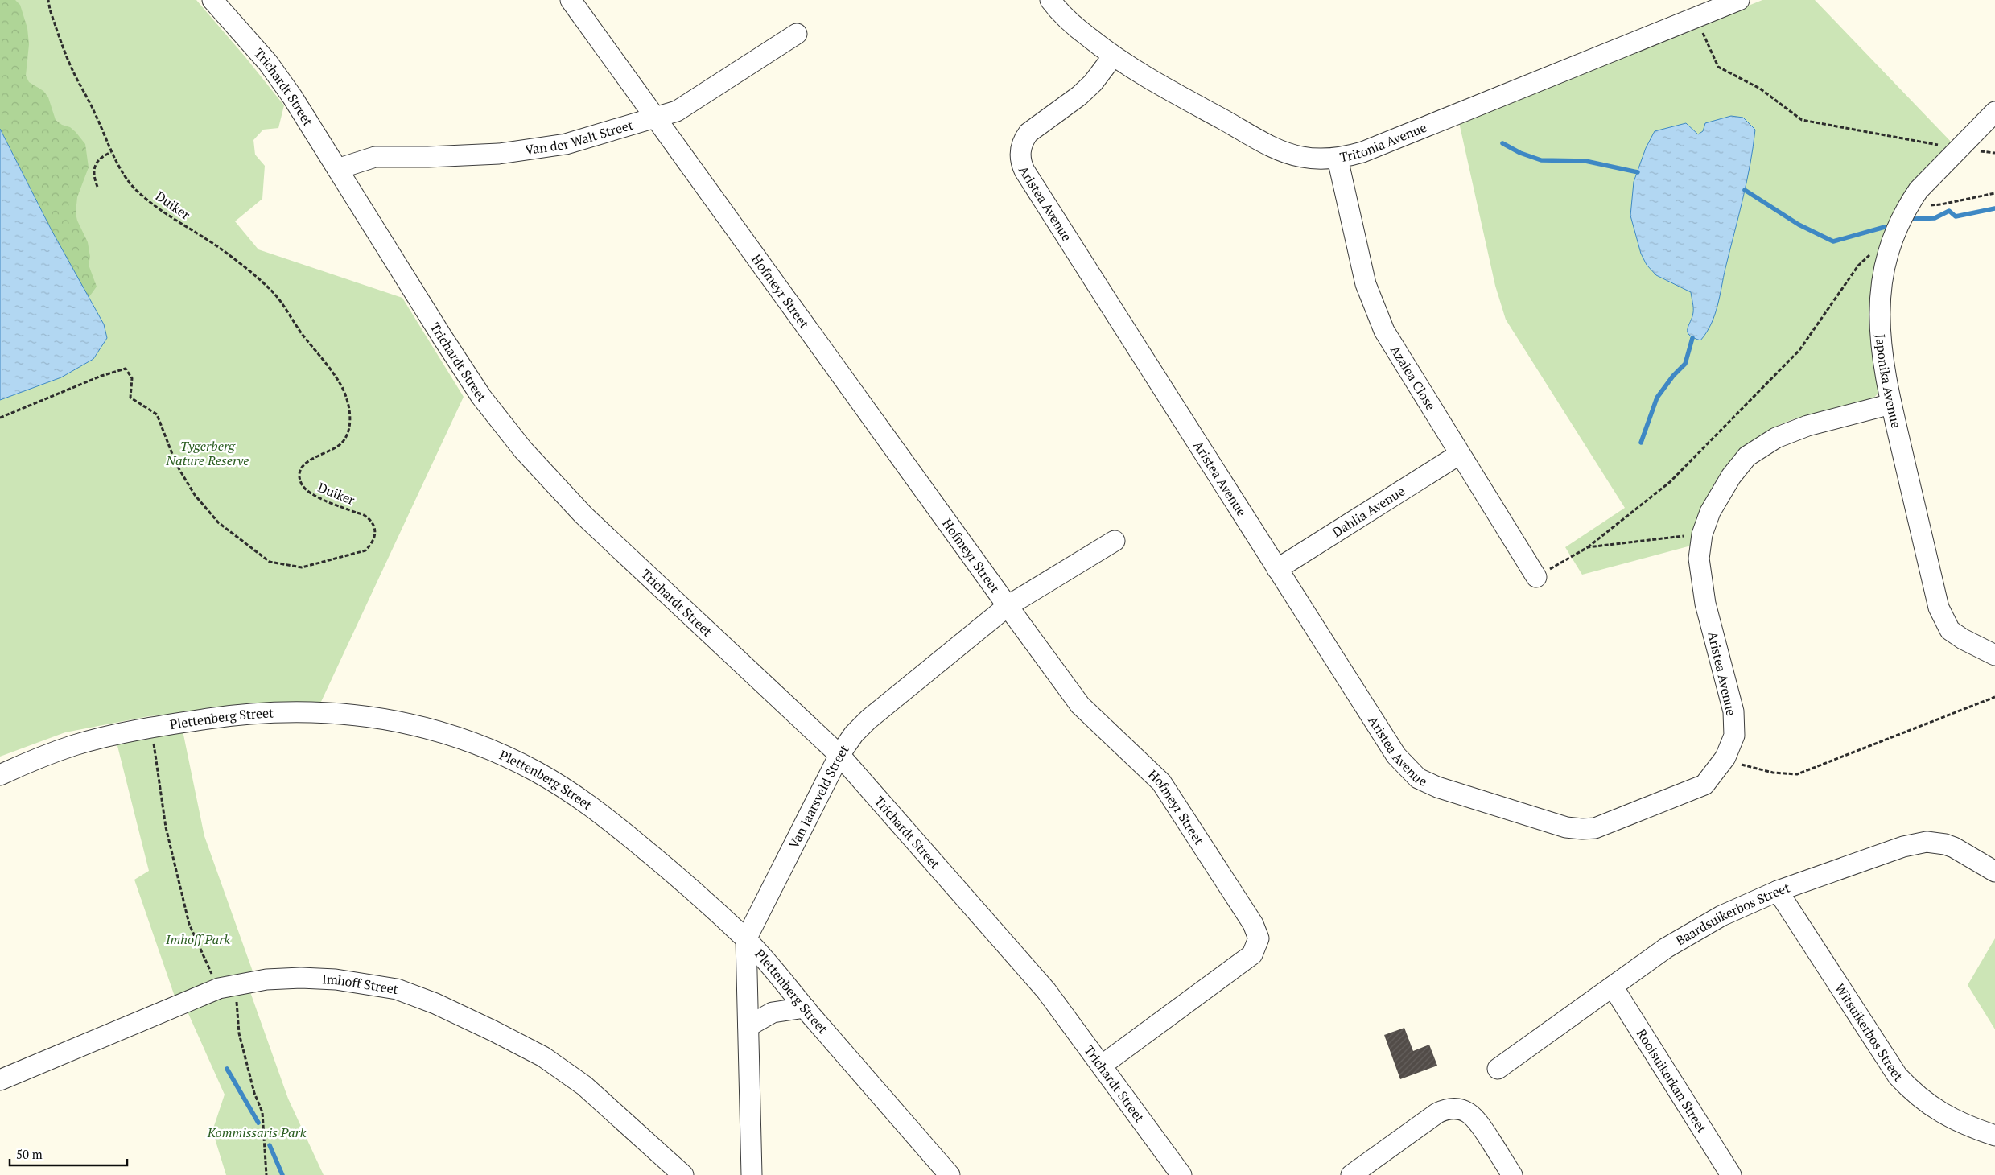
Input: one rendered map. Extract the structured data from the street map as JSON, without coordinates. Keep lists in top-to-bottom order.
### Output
{
  "streets": {
    "street": [
      "Trichardt Street",
      "Van der Walt Street",
      "Tritonia Avenue",
      "Aristea Avenue",
      "Hofmeyr Street",
      "Azalea Close",
      "Japonika Avenue",
      "Dahlia Avenue",
      "Plettenberg Street",
      "Van Jaarsveld Street",
      "Baardsuikerbos Street",
      "Imhoff Street",
      "Witsuikerbos Street",
      "Rooisuikerkan Street"
    ],
    "path": ["Duiker"]
  },
  "crossings": [
    ["Trichardt Street", "Van der Walt Street"],
    ["Trichardt Street", "Hofmeyr Street"],
    ["Trichardt Street", "Van Jaarsveld Street"],
    ["Van der Walt Street", "Hofmeyr Street"],
    ["Tritonia Avenue", "Aristea Avenue"],
    ["Tritonia Avenue", "Azalea Close"],
    ["Aristea Avenue", "Japonika Avenue"],
    ["Aristea Avenue", "Dahlia Avenue"],
    ["Hofmeyr Street", "Van Jaarsveld Street"],
    ["Azalea Close", "Dahlia Avenue"],
    ["Plettenberg Street", "Van Jaarsveld Street"],
    ["Baardsuikerbos Street", "Witsuikerbos Street"],
    ["Baardsuikerbos Street", "Rooisuikerkan Street"]
  ],
  "parks": ["Tygerberg Nature Reserve", "Imhoff Park", "Kommissaris Park"],
  "scale_bar": "50 m"
}
